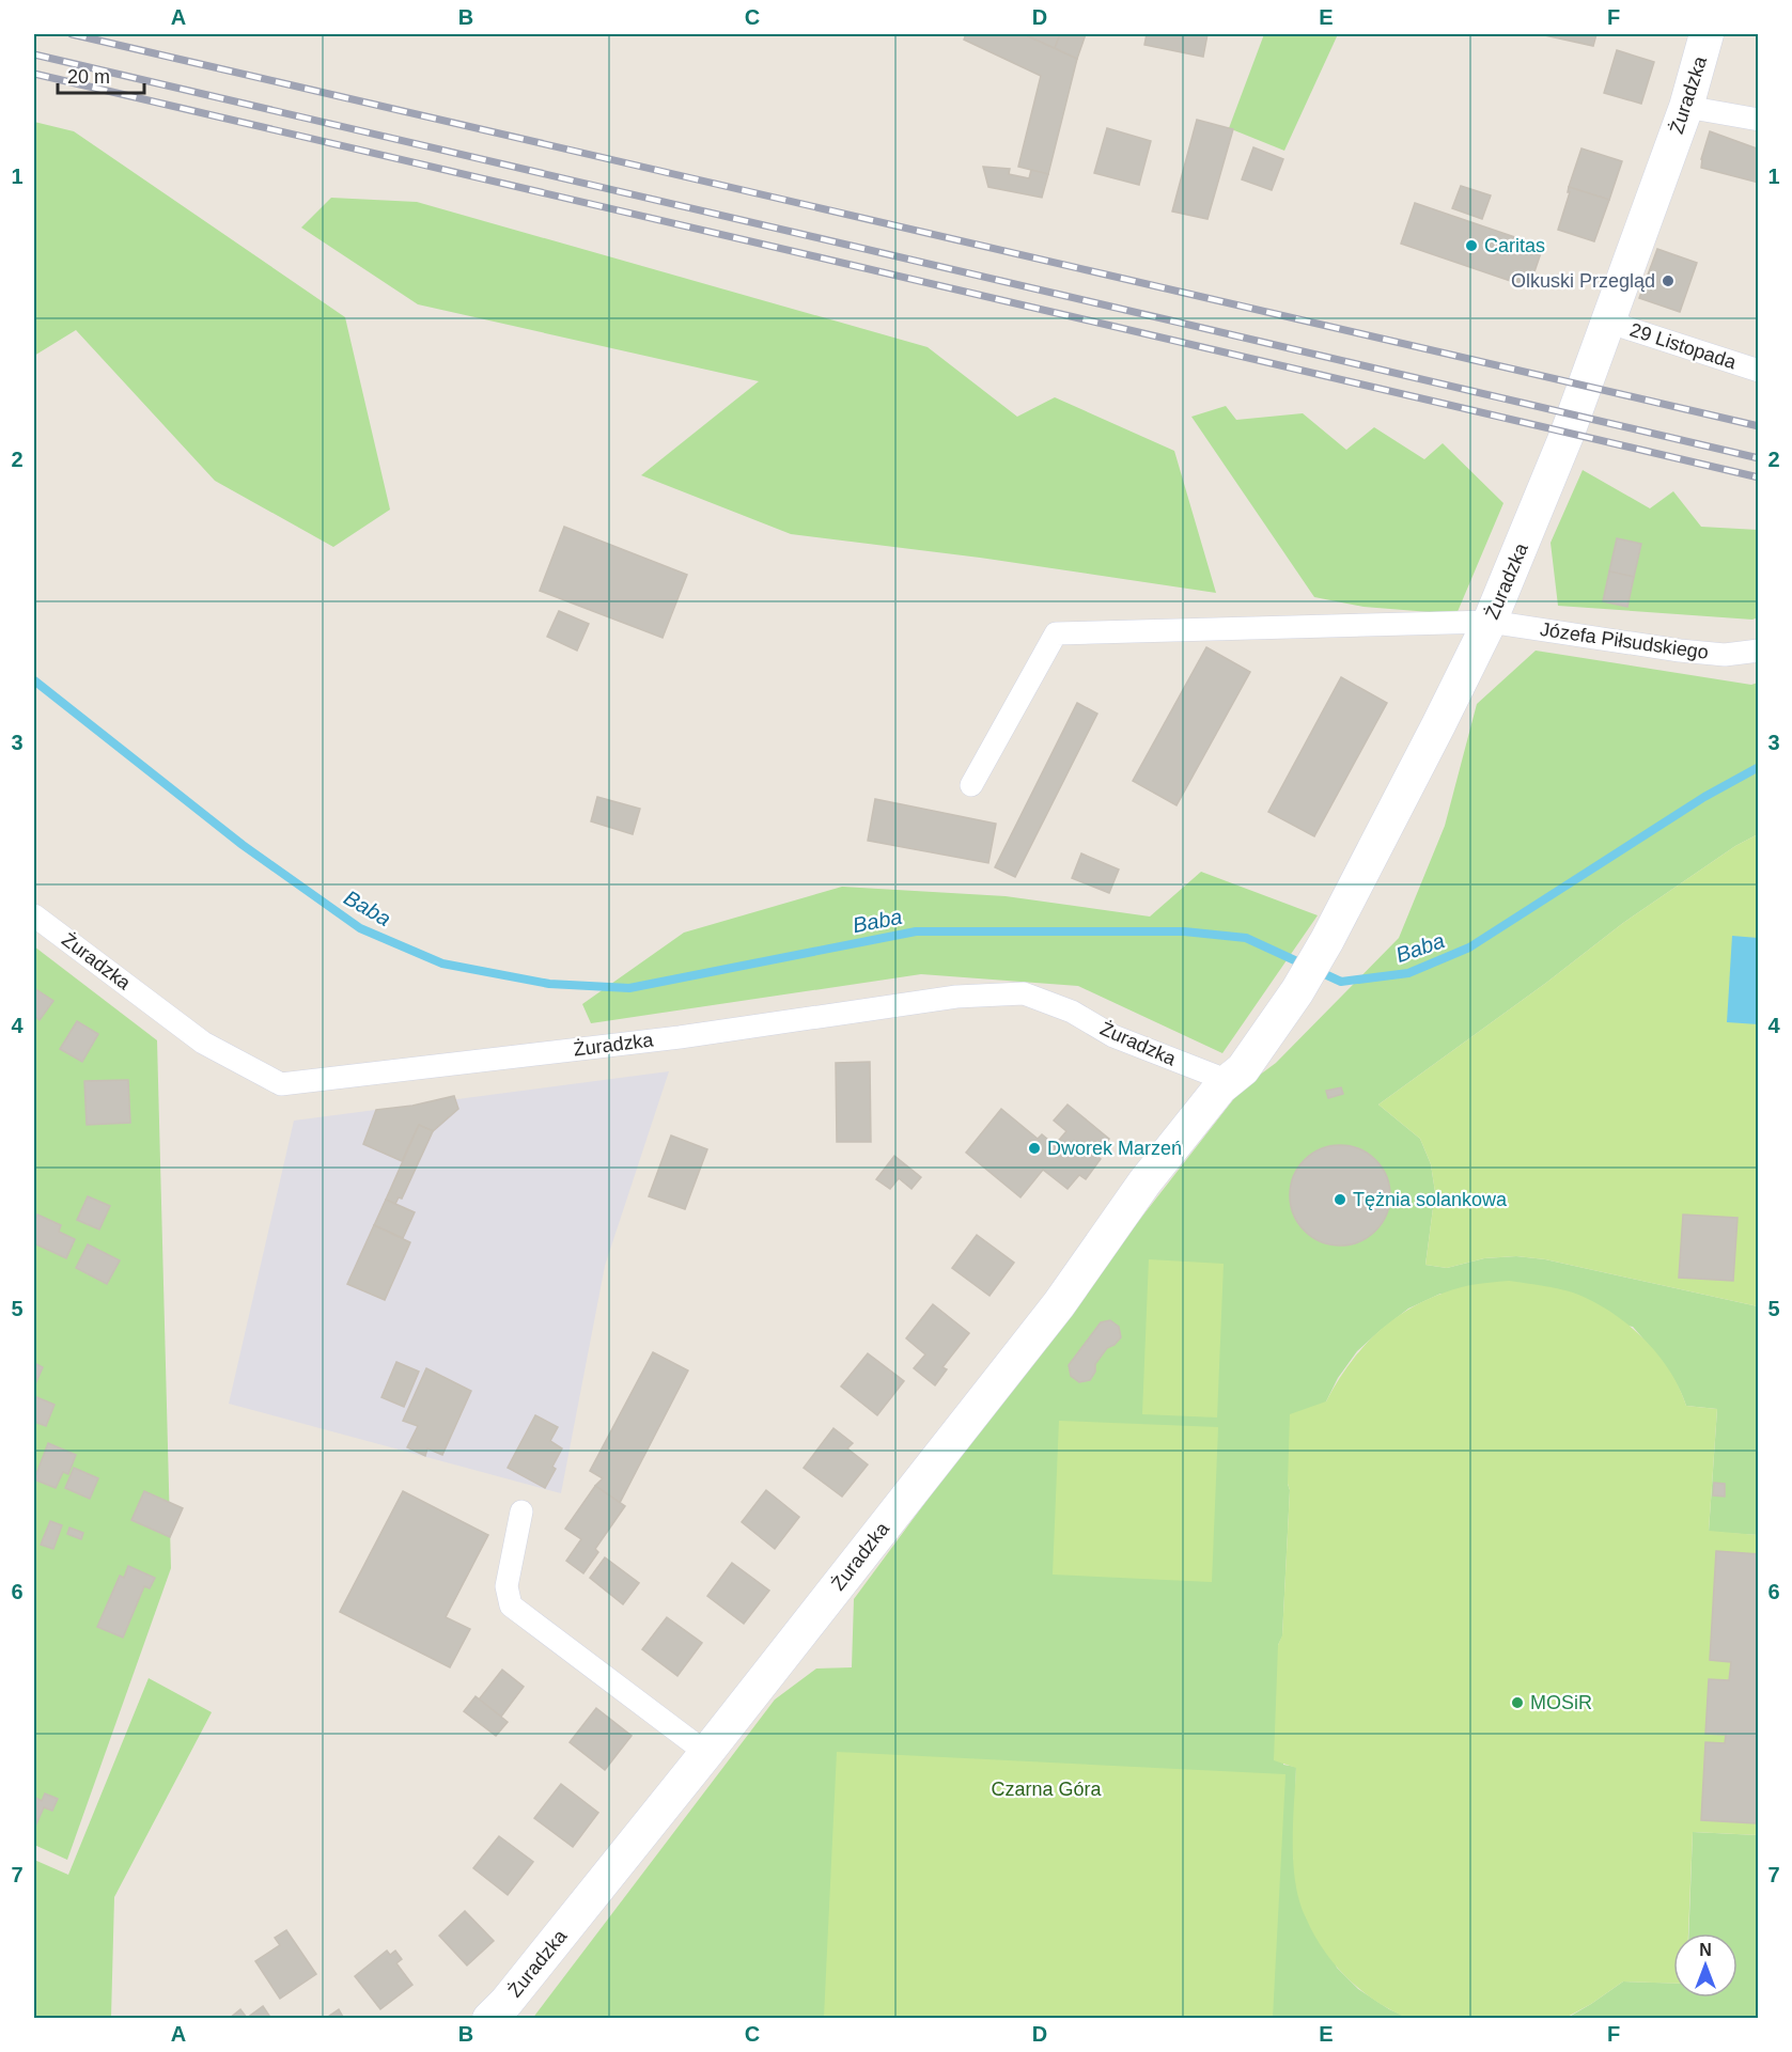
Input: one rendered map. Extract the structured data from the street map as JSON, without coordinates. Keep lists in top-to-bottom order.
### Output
{
  "streets": {
    "street": ["Żuradzka", "29 Listopada", "Józefa Piłsudskiego"]
  },
  "crossings": [
    ["Żuradzka", "29 Listopada"],
    ["Żuradzka", "Józefa Piłsudskiego"]
  ],
  "water": ["Baba"],
  "parks": ["Czarna Góra"],
  "places": [
    "Caritas",
    "Olkuski Przegląd",
    "Dworek Marzeń",
    "Tężnia solankowa",
    "MOSiR"
  ],
  "scale_bar": "20 m",
  "north": "top",
  "grid": {
    "columns": [
      "A",
      "B",
      "C",
      "D",
      "E",
      "F"
    ],
    "rows": [
      "1",
      "2",
      "3",
      "4",
      "5",
      "6",
      "7"
    ]
  }
}
